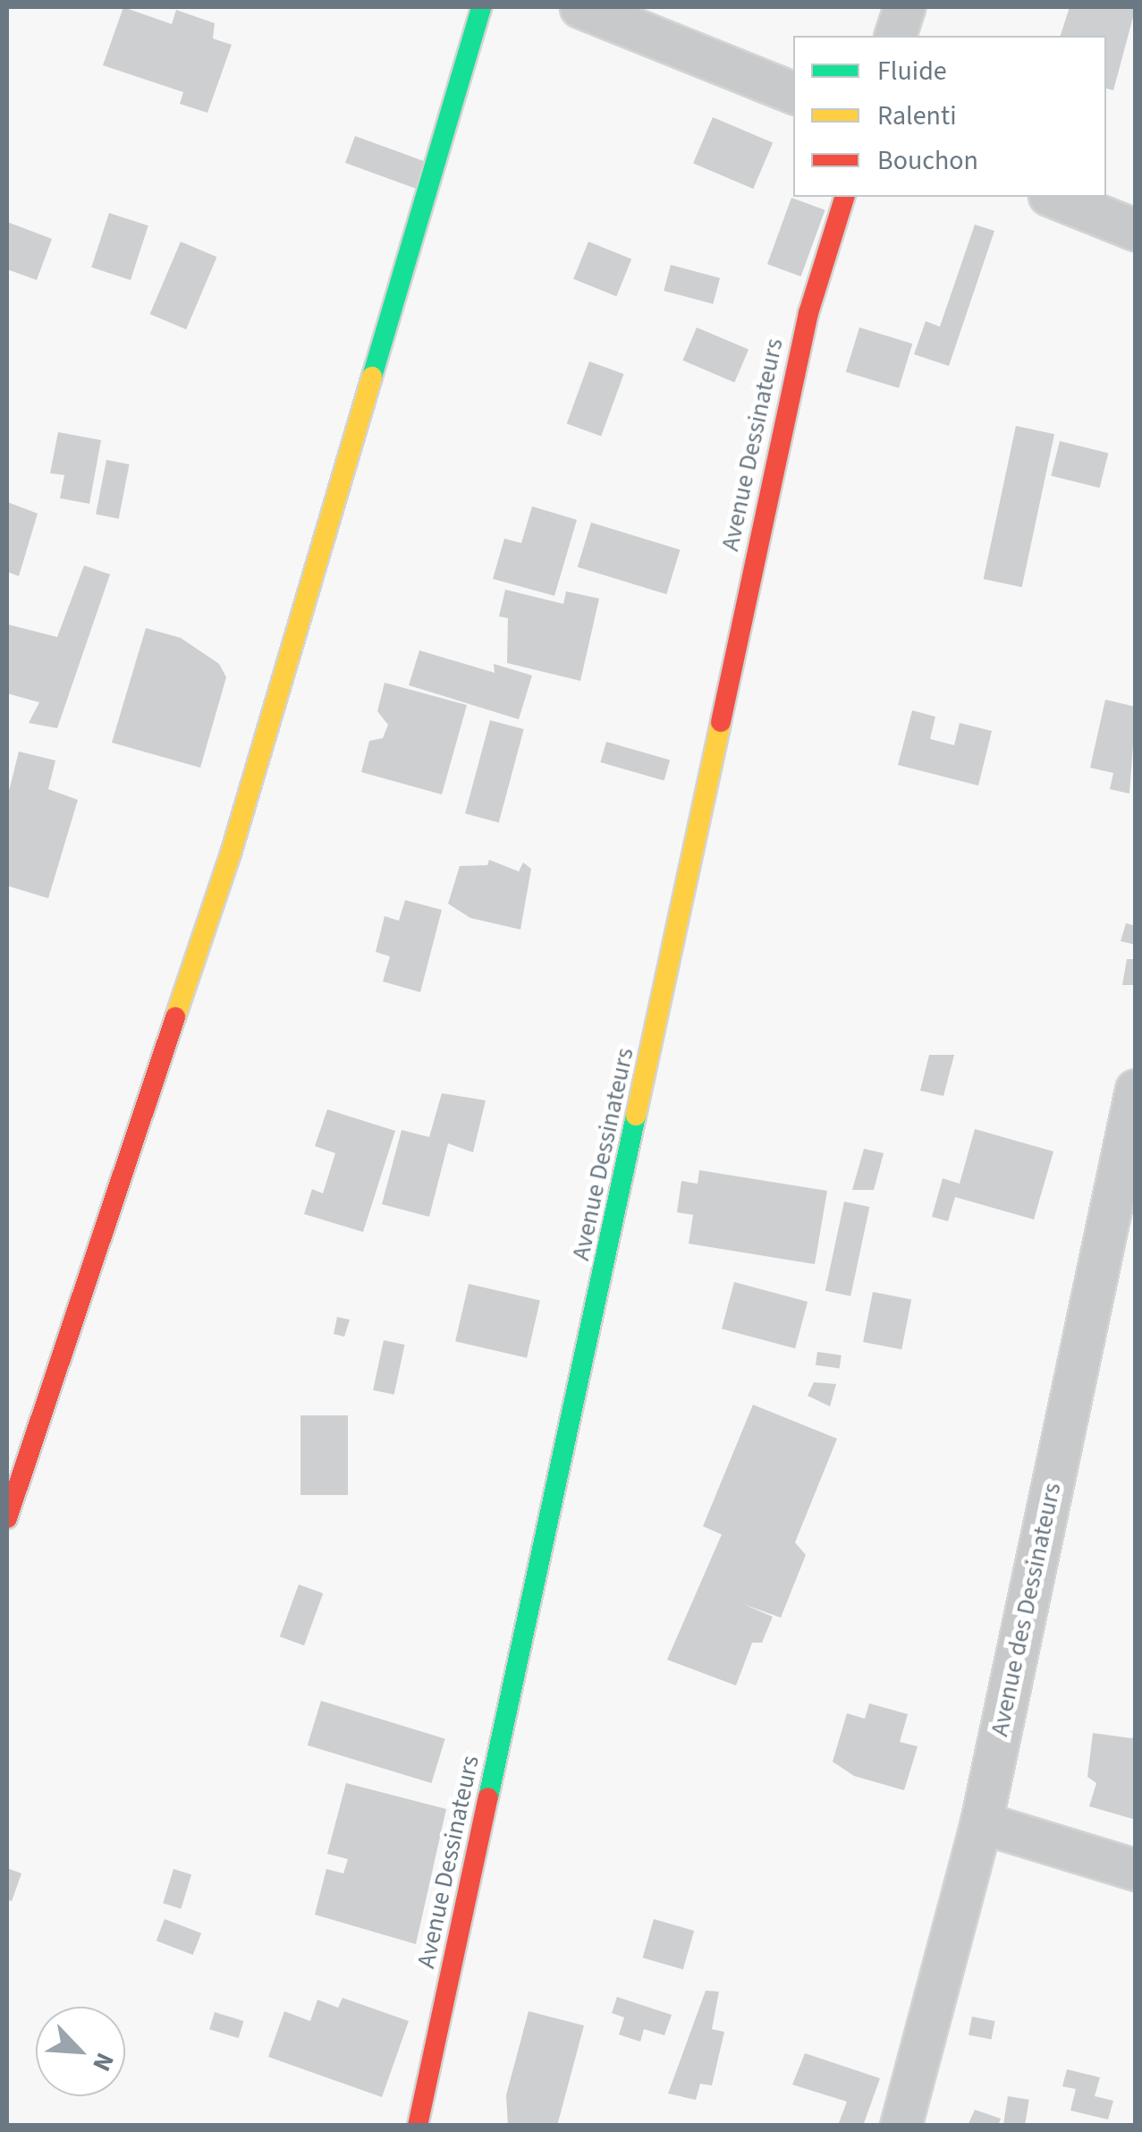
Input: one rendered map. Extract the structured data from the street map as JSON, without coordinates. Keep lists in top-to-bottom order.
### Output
{
  "streets": {
    "street": ["Avenue Dessinateurs", "Avenue des Dessinateurs"]
  },
  "legend": ["Fluide", "Ralenti", "Bouchon"],
  "north": "bottom right"
}
